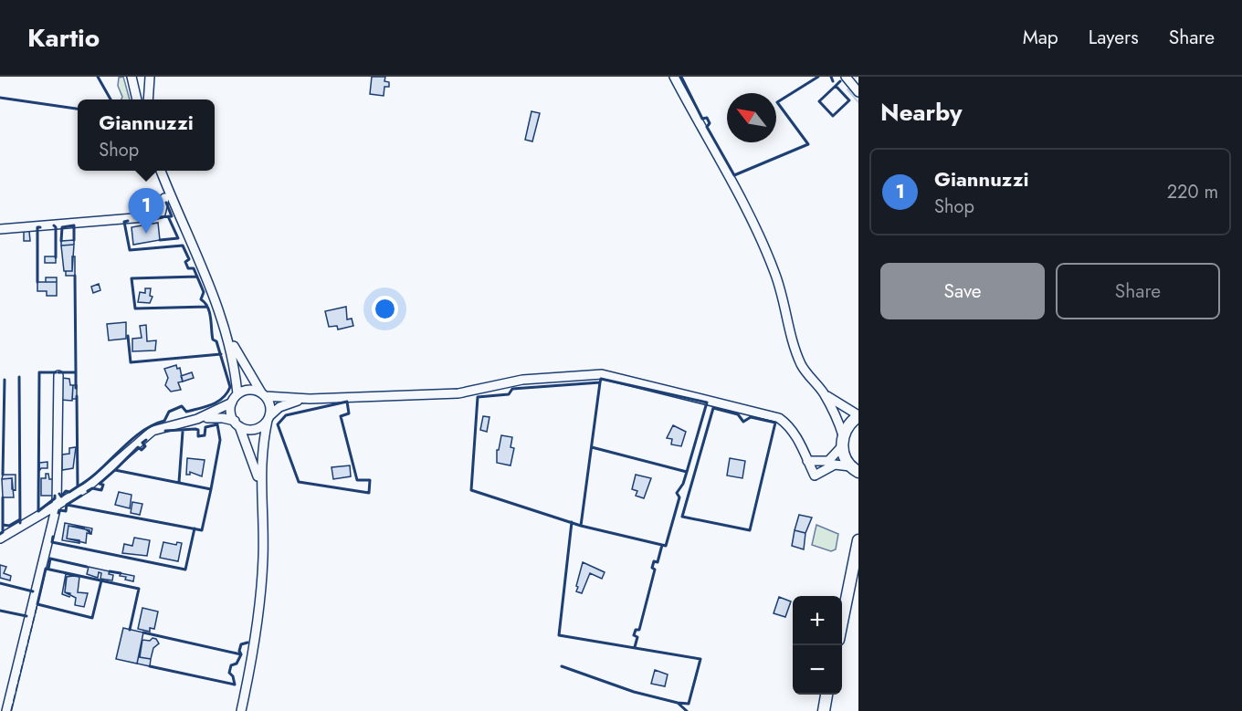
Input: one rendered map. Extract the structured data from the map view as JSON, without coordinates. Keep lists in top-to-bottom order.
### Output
{
  "north": "top left",
  "page": {
    "header": "Kartio",
    "nav": ["Map", "Layers", "Share"],
    "heading": "Nearby",
    "popup": ["Giannuzzi", "Shop"],
    "list": [
      {
        "mark": "1",
        "name": "Giannuzzi",
        "note": "Shop",
        "value": "220 m"
      }
    ],
    "pins": "1",
    "buttons": ["Save", "Share"],
    "map_buttons": ["+", "−"]
  }
}
